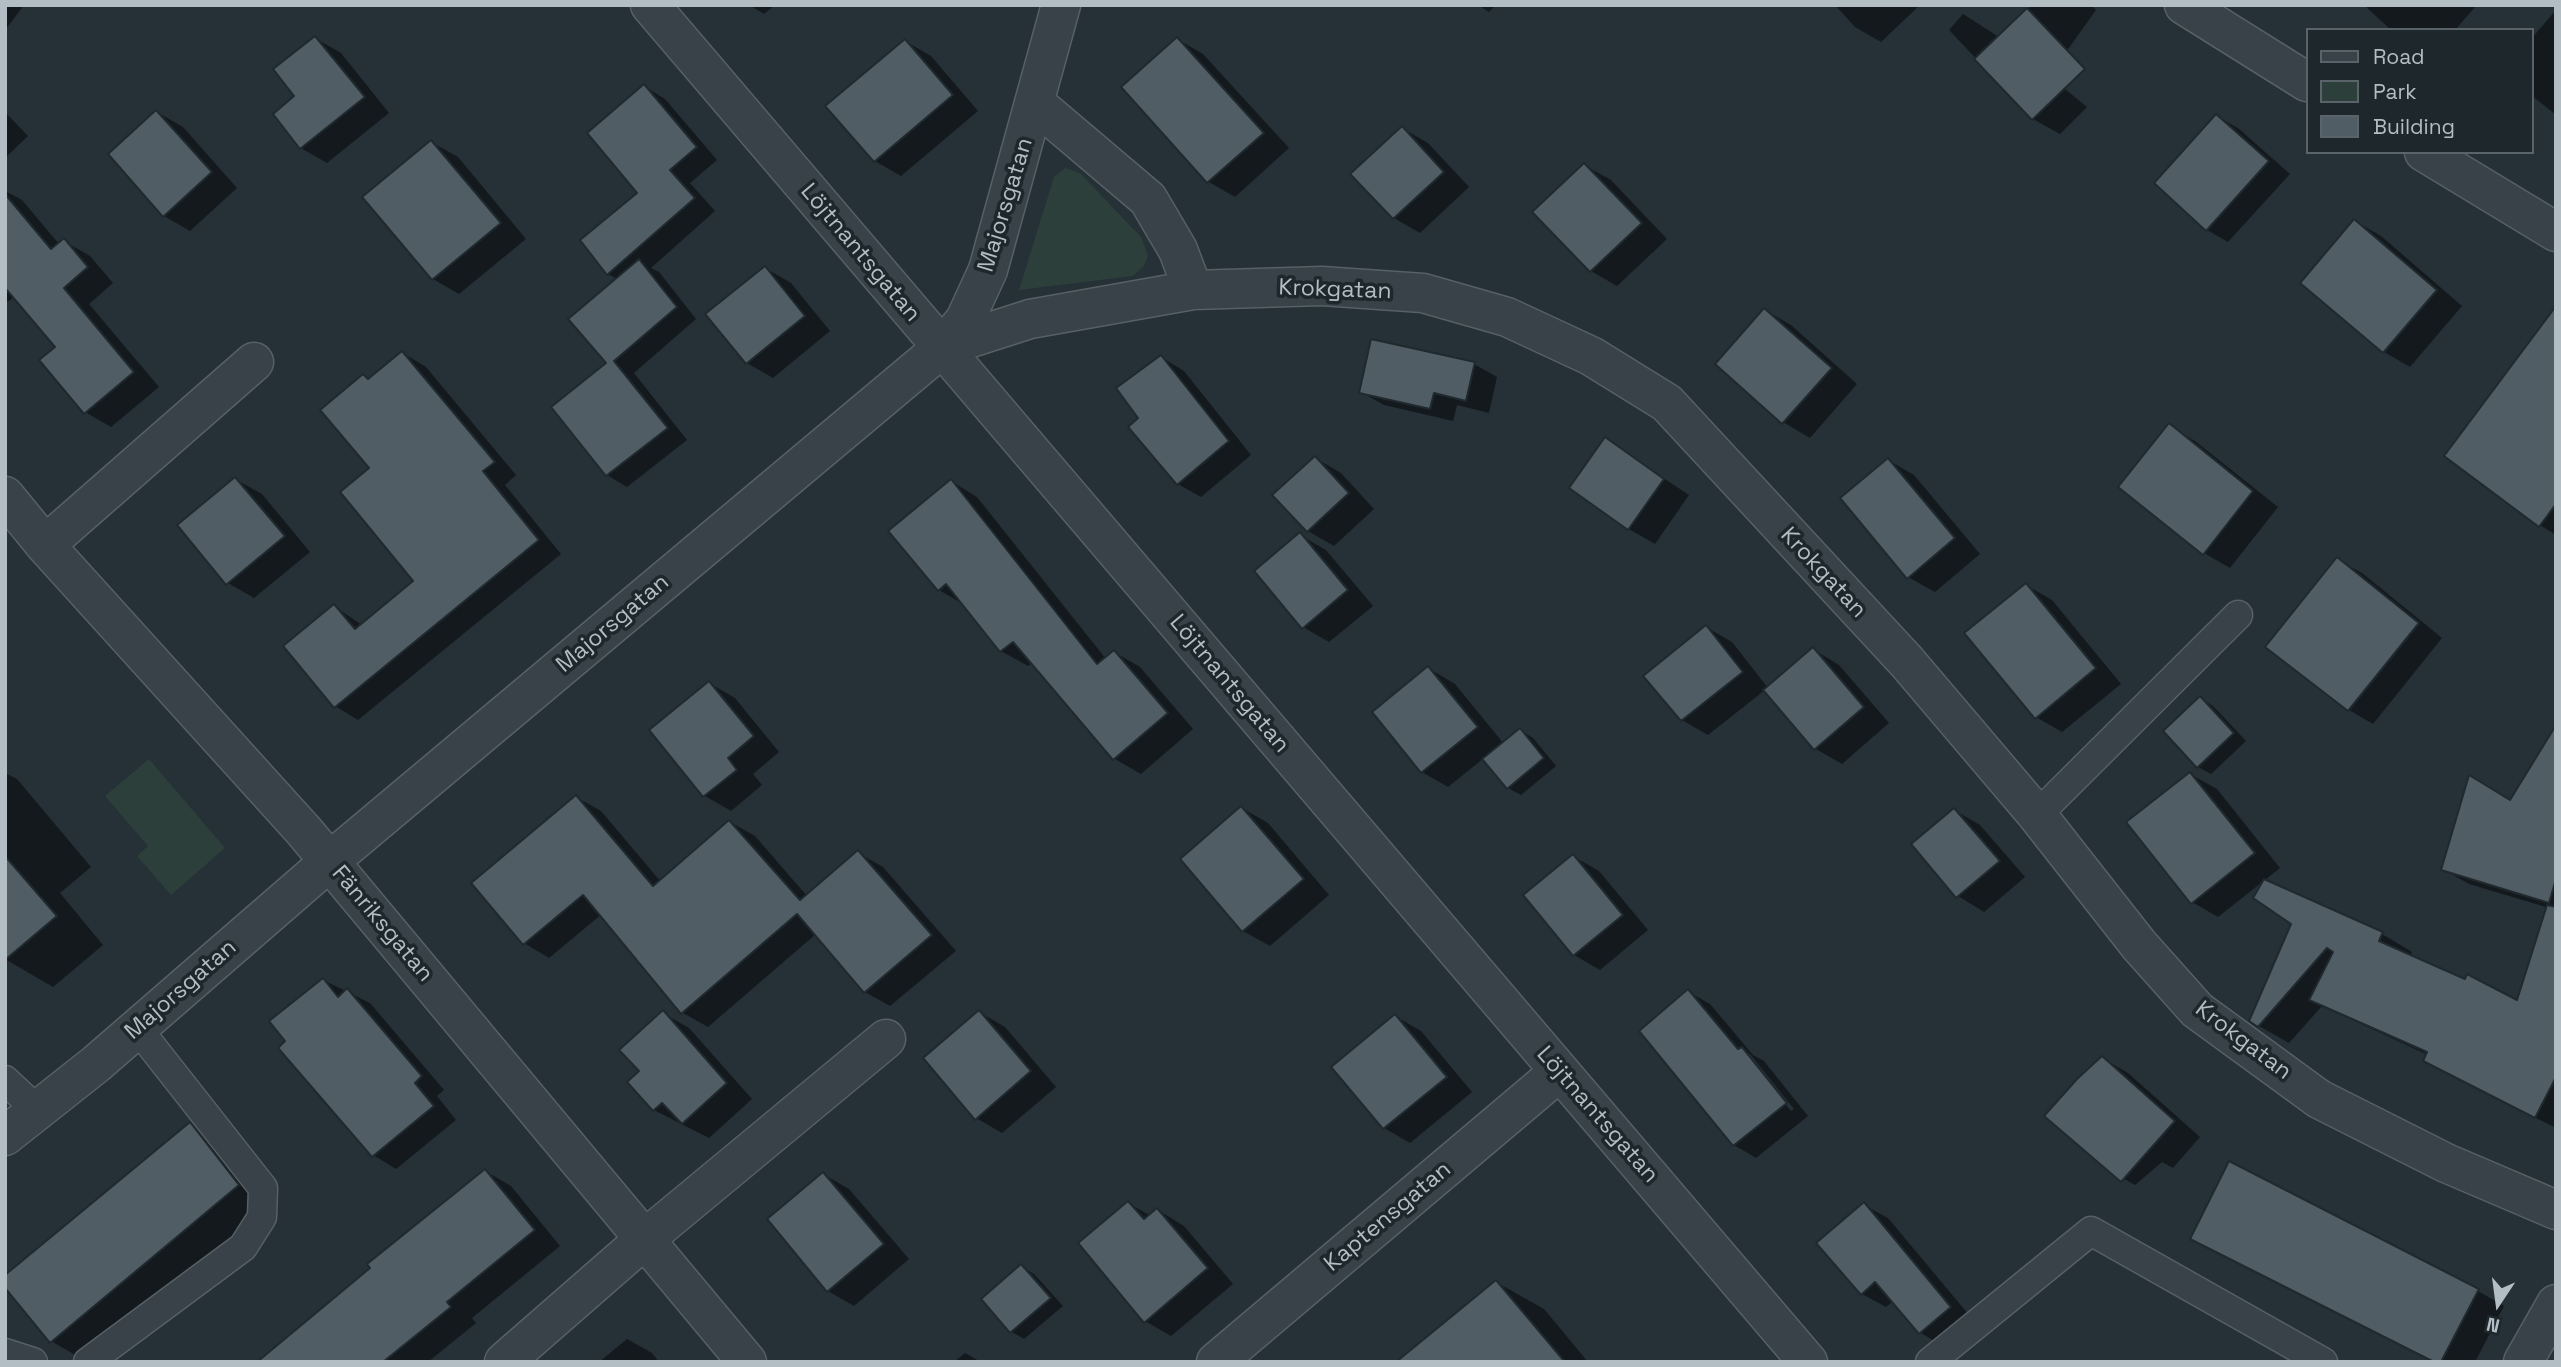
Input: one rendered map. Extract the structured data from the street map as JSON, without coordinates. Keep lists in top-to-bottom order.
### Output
{
  "streets": {
    "street": [
      "Majorsgatan",
      "Löjtnantsgatan",
      "Krokgatan",
      "Fänriksgatan",
      "Kaptensgatan"
    ]
  },
  "crossings": [
    ["Majorsgatan", "Löjtnantsgatan"],
    ["Majorsgatan", "Krokgatan"],
    ["Majorsgatan", "Fänriksgatan"],
    ["Löjtnantsgatan", "Krokgatan"],
    ["Löjtnantsgatan", "Kaptensgatan"]
  ],
  "legend": ["Road", "Park", "Building"],
  "north": "bottom"
}
